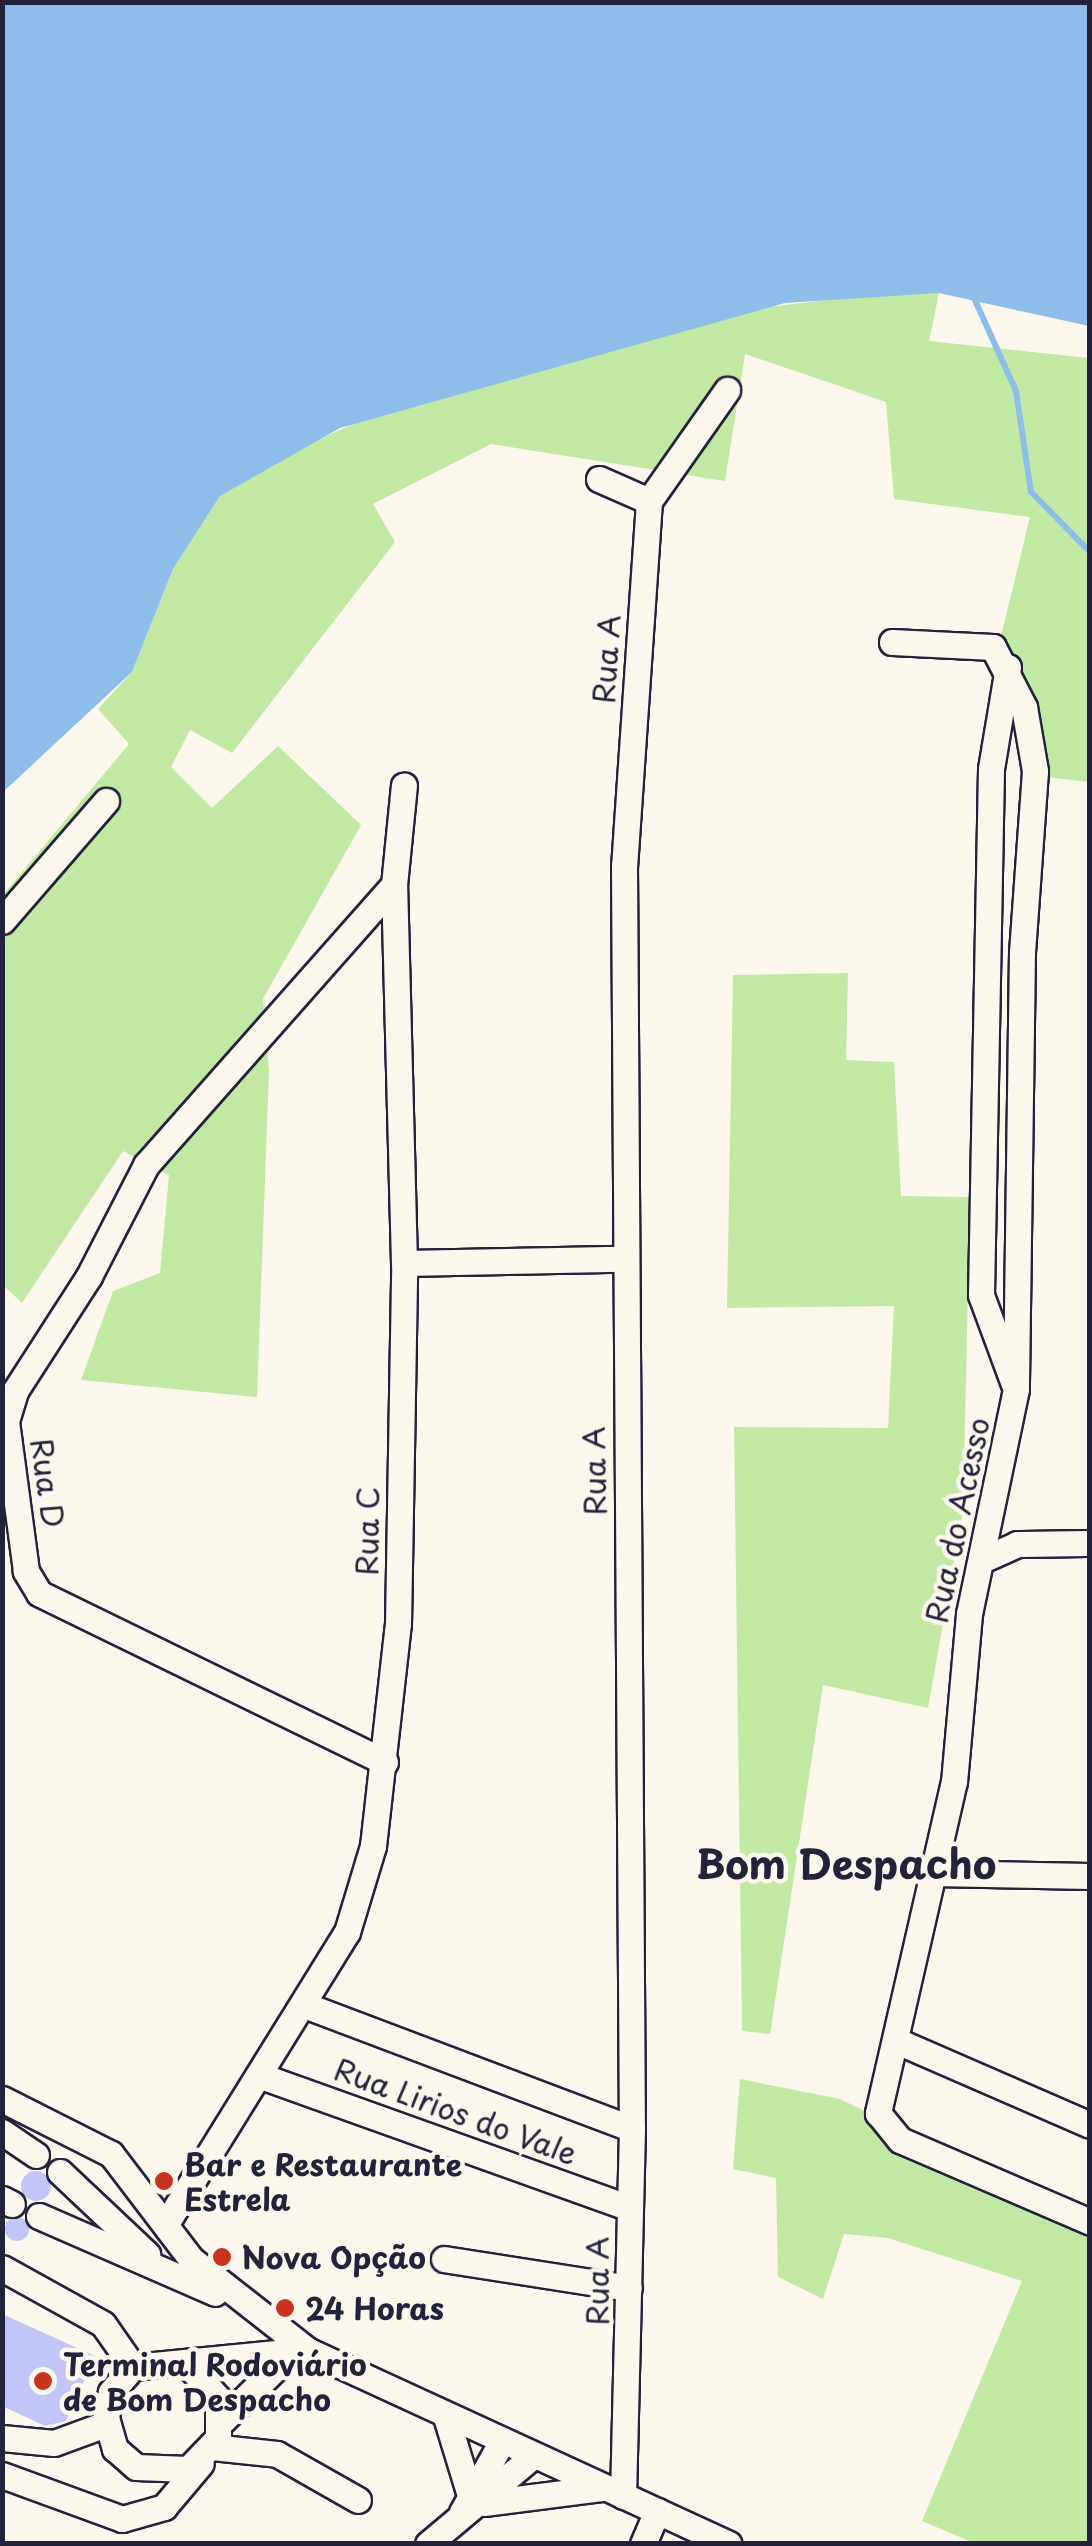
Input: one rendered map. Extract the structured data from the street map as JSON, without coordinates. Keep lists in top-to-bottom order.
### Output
{
  "streets": {
    "street": [
      "Rua A",
      "Rua D",
      "Rua do Acesso",
      "Rua C",
      "Rua Lirios do Vale"
    ]
  },
  "crossings": [
    ["Rua A", "Rua Lirios do Vale"],
    ["Rua D", "Rua C"],
    ["Rua C", "Rua Lirios do Vale"]
  ],
  "districts": ["Bom Despacho"],
  "places": [
    "Bar e Restaurante Estrela",
    "Nova Opção",
    "24 Horas",
    "Terminal Rodoviário de Bom Despacho"
  ]
}
